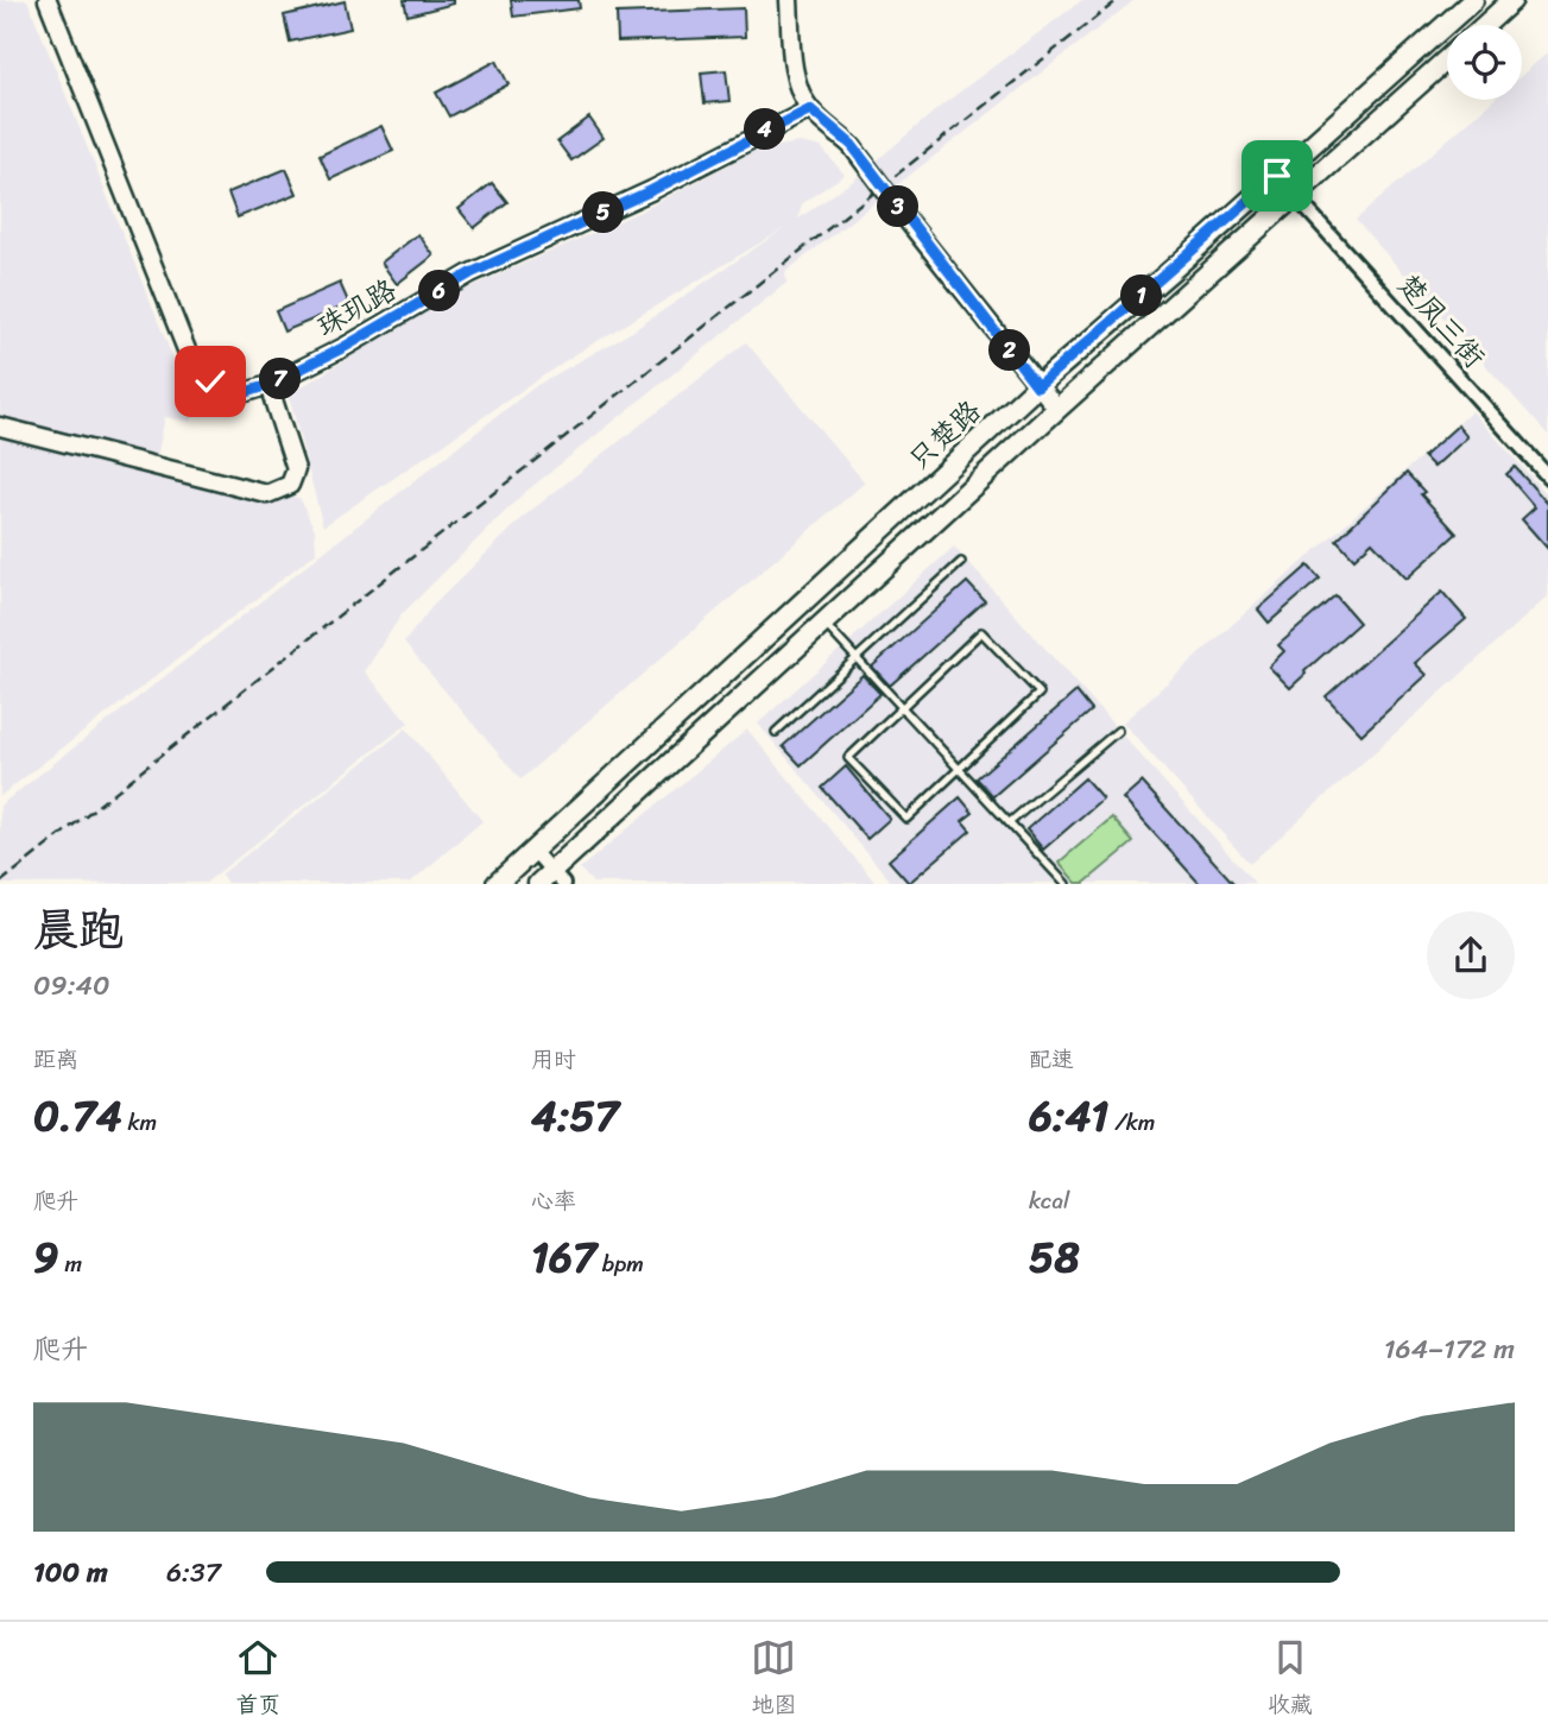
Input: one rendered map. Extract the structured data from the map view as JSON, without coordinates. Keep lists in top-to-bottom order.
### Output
{
  "streets": {
    "main road": ["只楚路"],
    "street": ["珠玑路", "楚凤三街"]
  },
  "crossings": [
    ["楚凤三街", "只楚路"]
  ],
  "page": {
    "pins": [
      "4",
      "3",
      "5",
      "6",
      "1",
      "2",
      "7"
    ],
    "heading": ["晨跑", "09:40"],
    "stats": [
      ["距离", "0.74 km"],
      ["用时", "4:57"],
      ["配速", "6:41 /km"],
      ["爬升", "9 m"],
      ["心率", "167 bpm"],
      ["kcal", "58"]
    ],
    "chart": ["爬升", "164–172 m"],
    "list": [
      {
        "name": "100 m",
        "note": "6:37"
      }
    ],
    "tabs": ["首页", "地图", "收藏"]
  }
}
